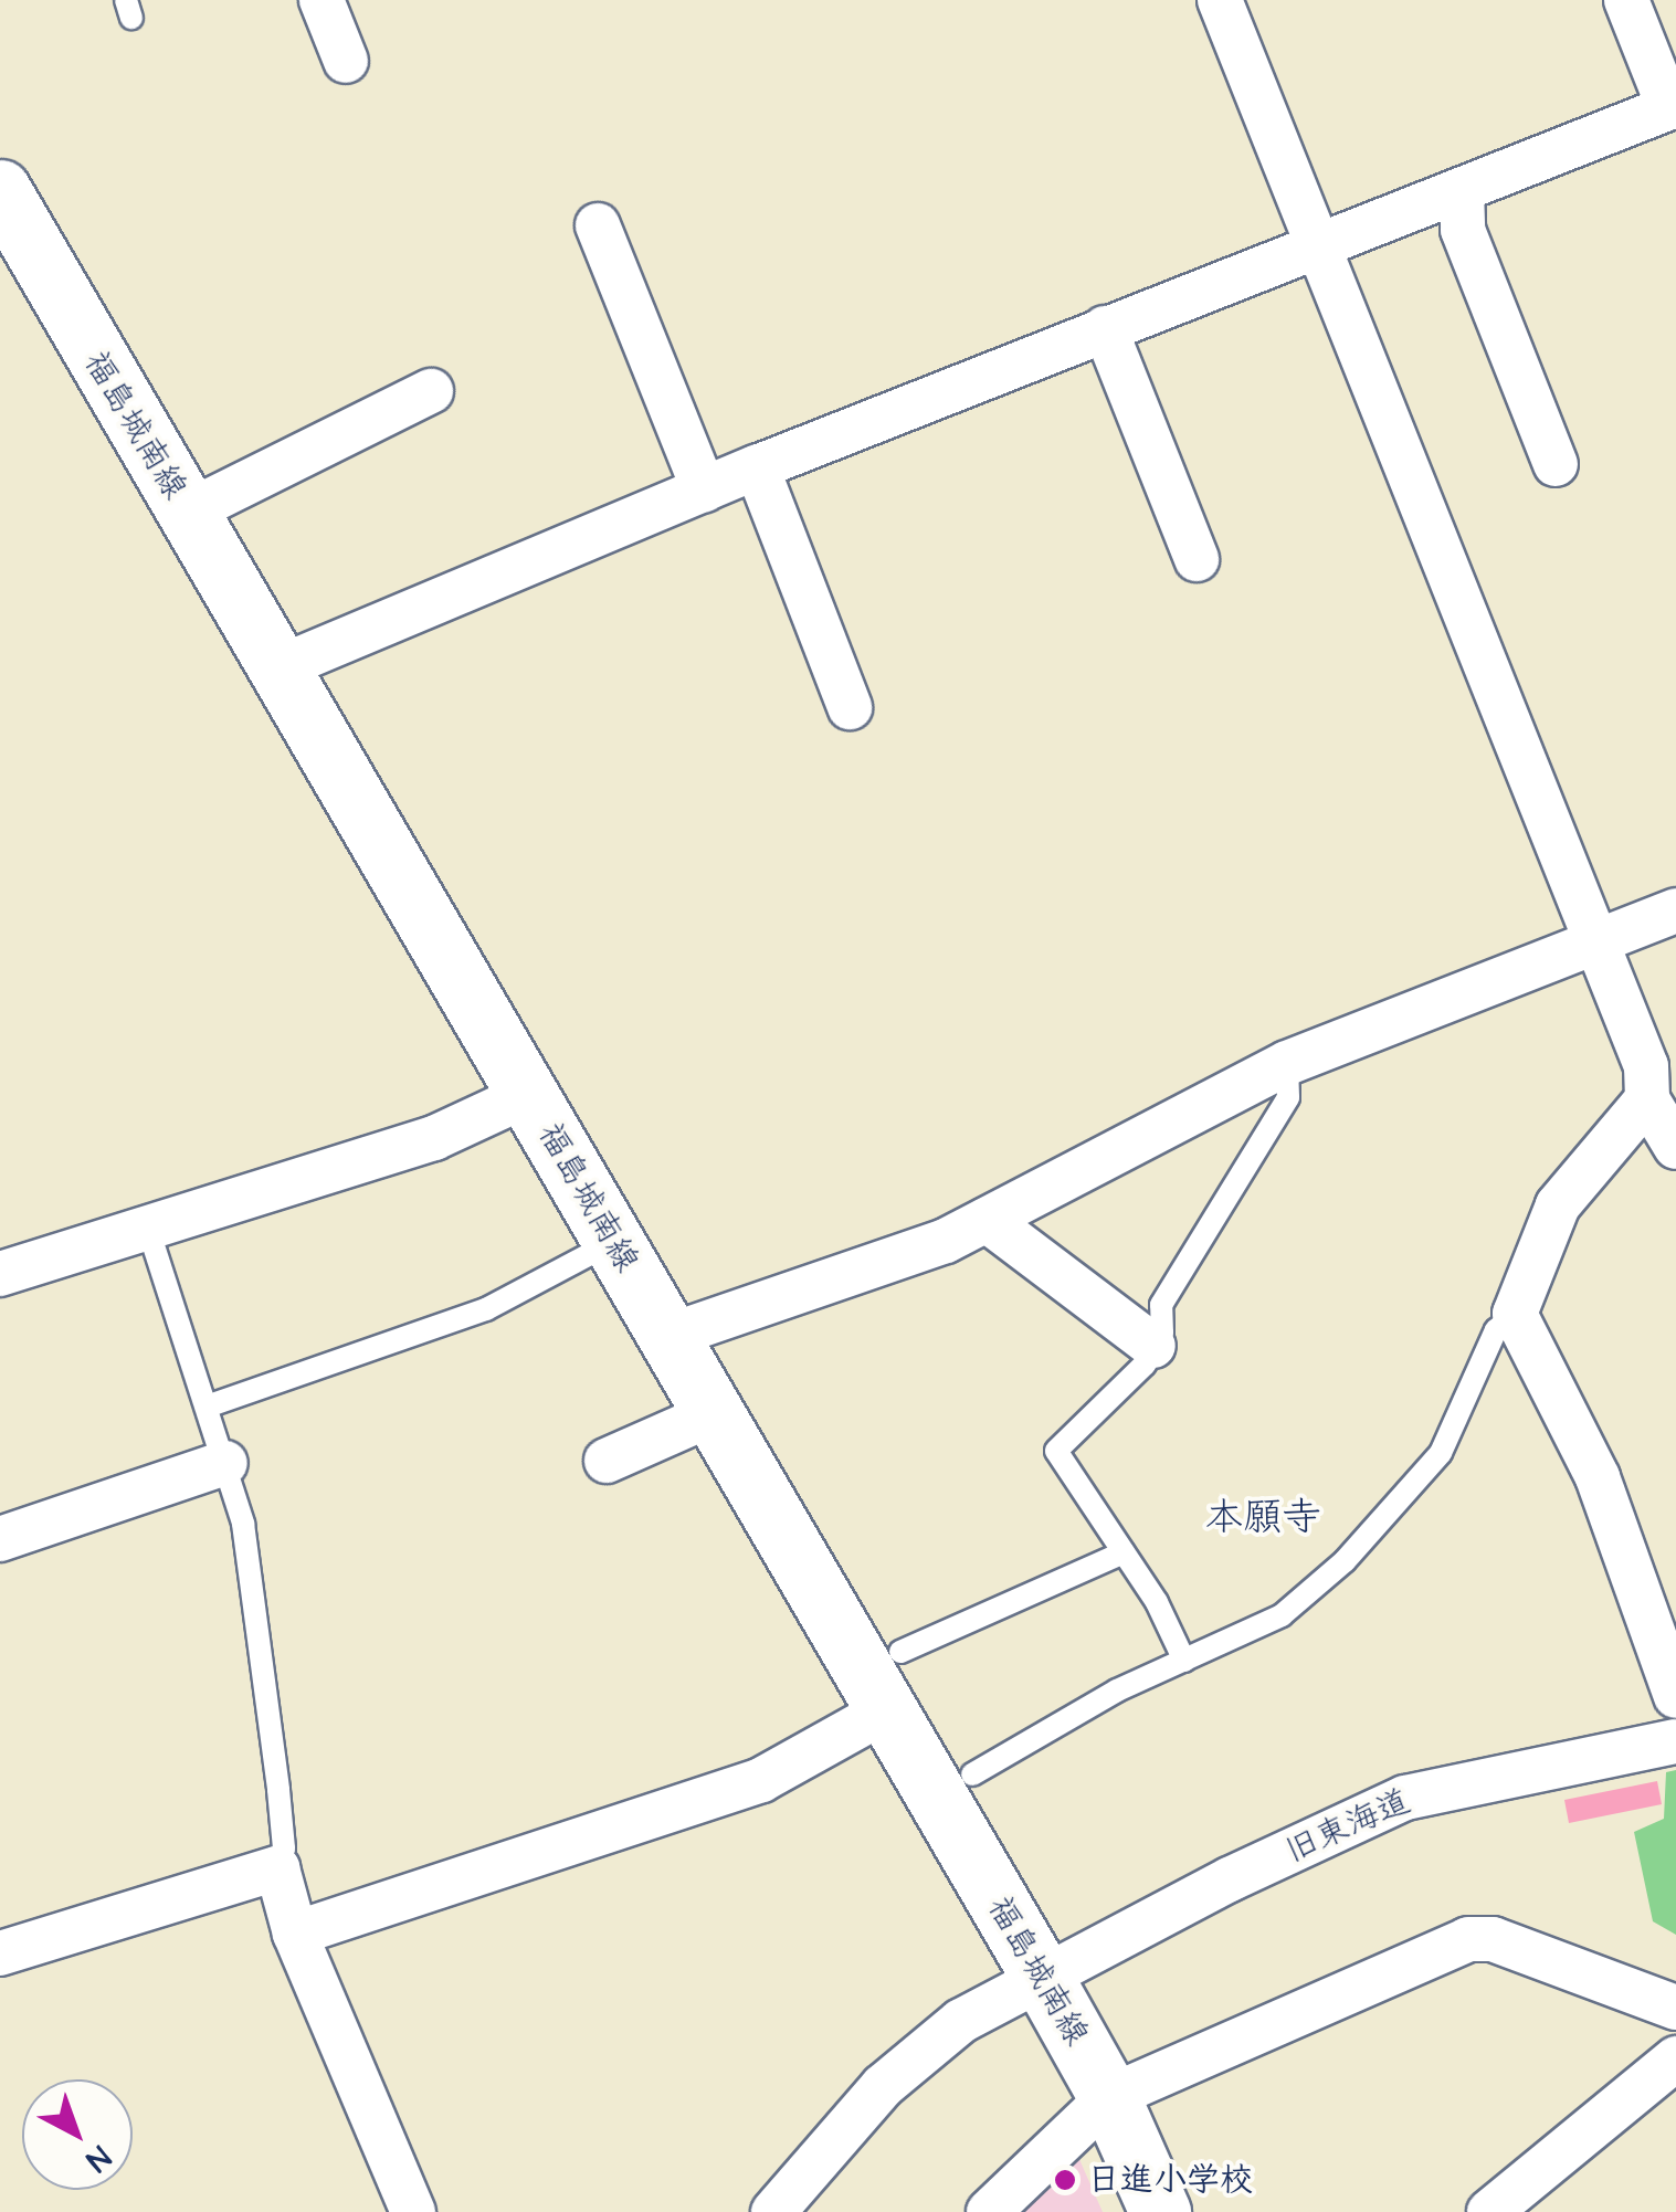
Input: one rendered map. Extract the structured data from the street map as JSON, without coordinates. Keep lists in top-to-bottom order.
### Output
{
  "streets": {
    "main road": ["福島城南線"],
    "street": ["旧東海道"]
  },
  "crossings": [
    ["福島城南線", "旧東海道"]
  ],
  "districts": ["本願寺"],
  "places": ["日進小学校"],
  "north": "bottom right"
}
